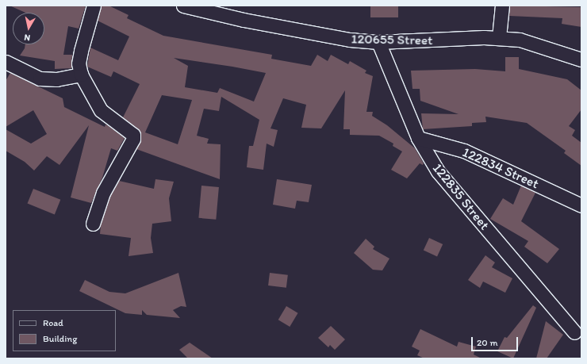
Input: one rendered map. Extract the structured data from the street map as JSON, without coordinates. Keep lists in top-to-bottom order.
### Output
{
  "streets": {
    "street": ["120655 Street", "122834 Street", "122835 Street"]
  },
  "crossings": [
    ["120655 Street", "122835 Street"],
    ["122834 Street", "122835 Street"]
  ],
  "legend": ["Road", "Building"],
  "scale_bar": "20 m",
  "north": "bottom"
}
